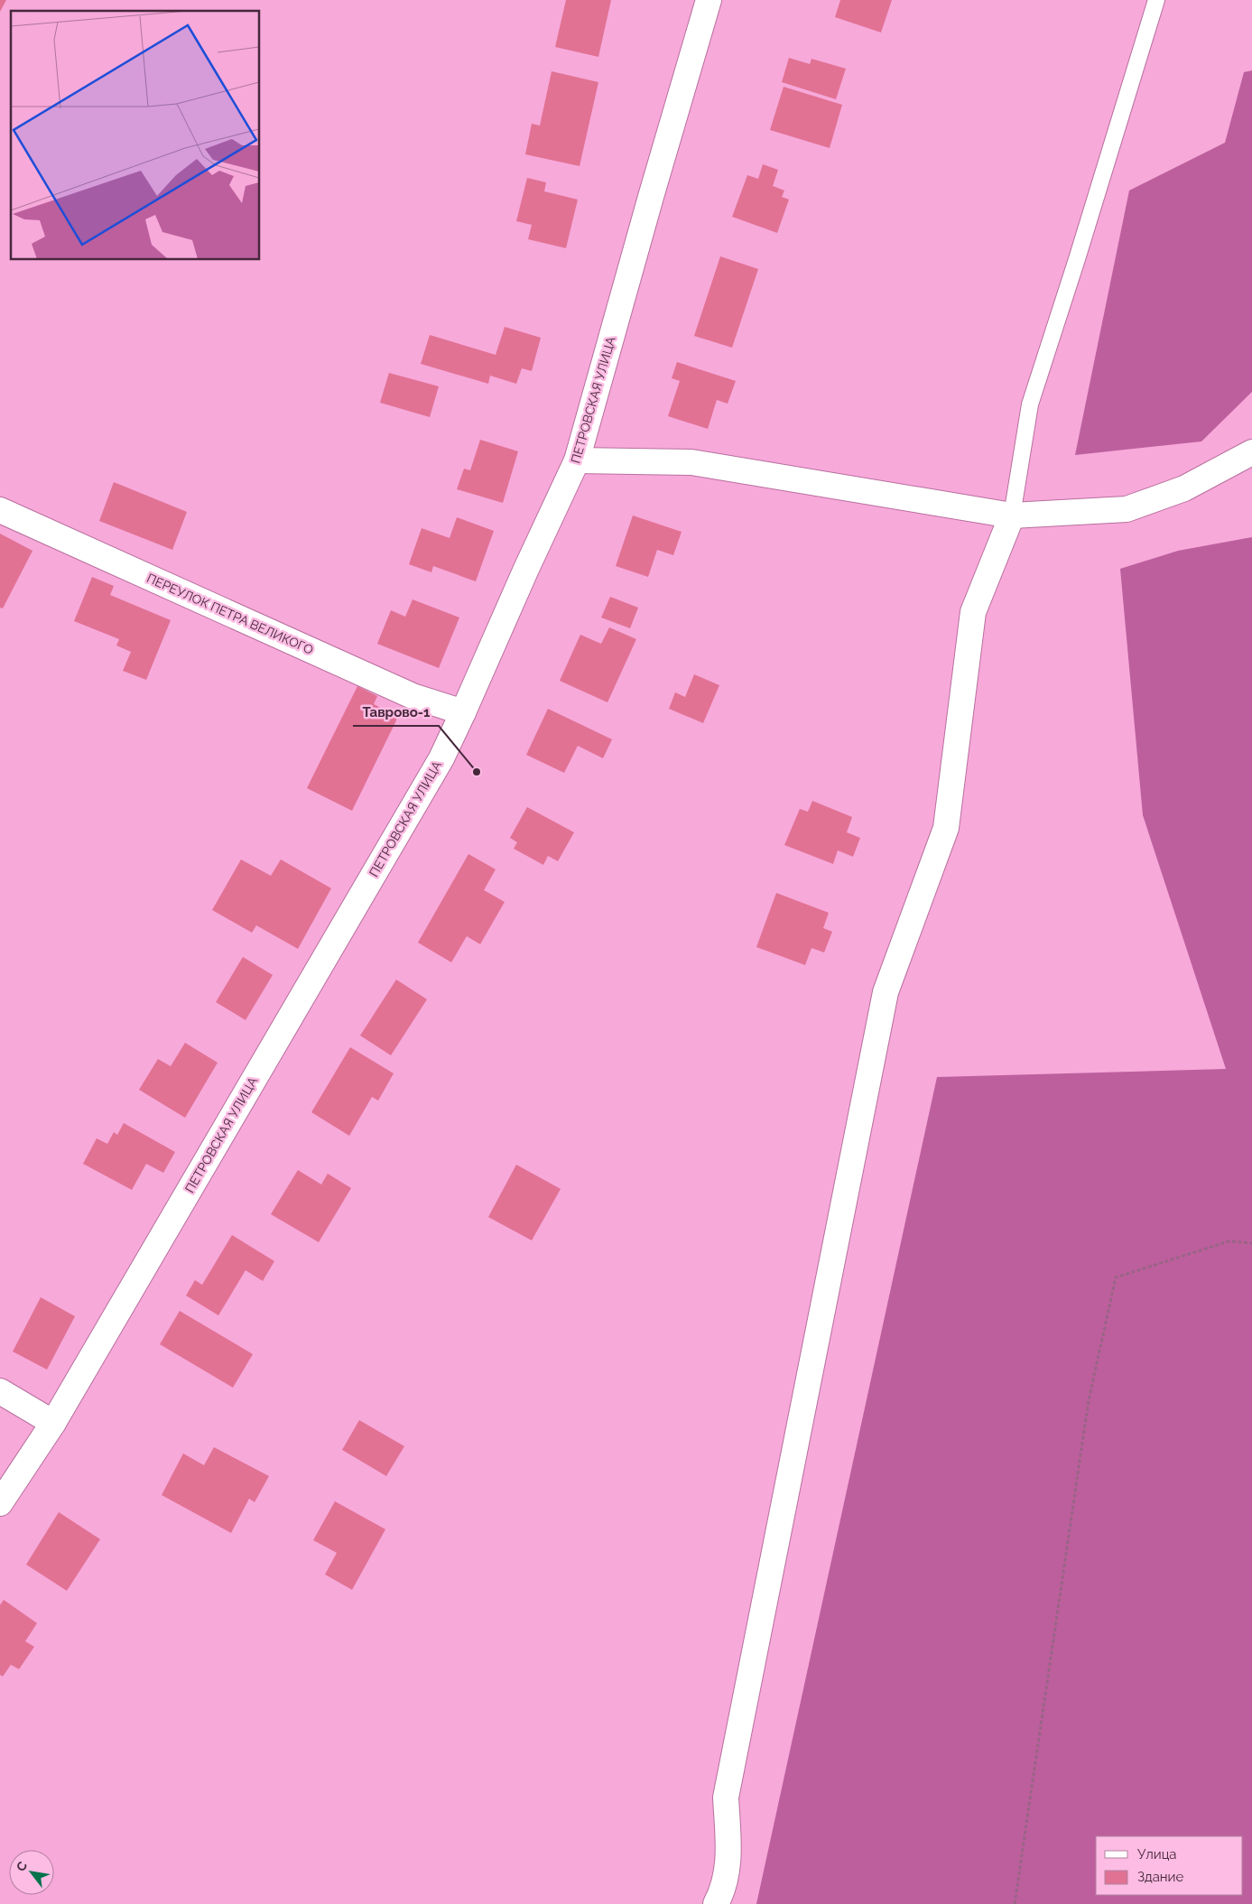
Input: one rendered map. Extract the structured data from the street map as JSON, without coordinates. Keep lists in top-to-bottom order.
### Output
{
  "streets": {
    "street": ["ПЕТРОВСКАЯ УЛИЦА", "ПЕРЕУЛОК ПЕТРА ВЕЛИКОГО"]
  },
  "crossings": [
    ["ПЕТРОВСКАЯ УЛИЦА", "ПЕРЕУЛОК ПЕТРА ВЕЛИКОГО"]
  ],
  "places": ["Таврово-1"],
  "legend": ["Улица", "Здание"],
  "north": "top left"
}
